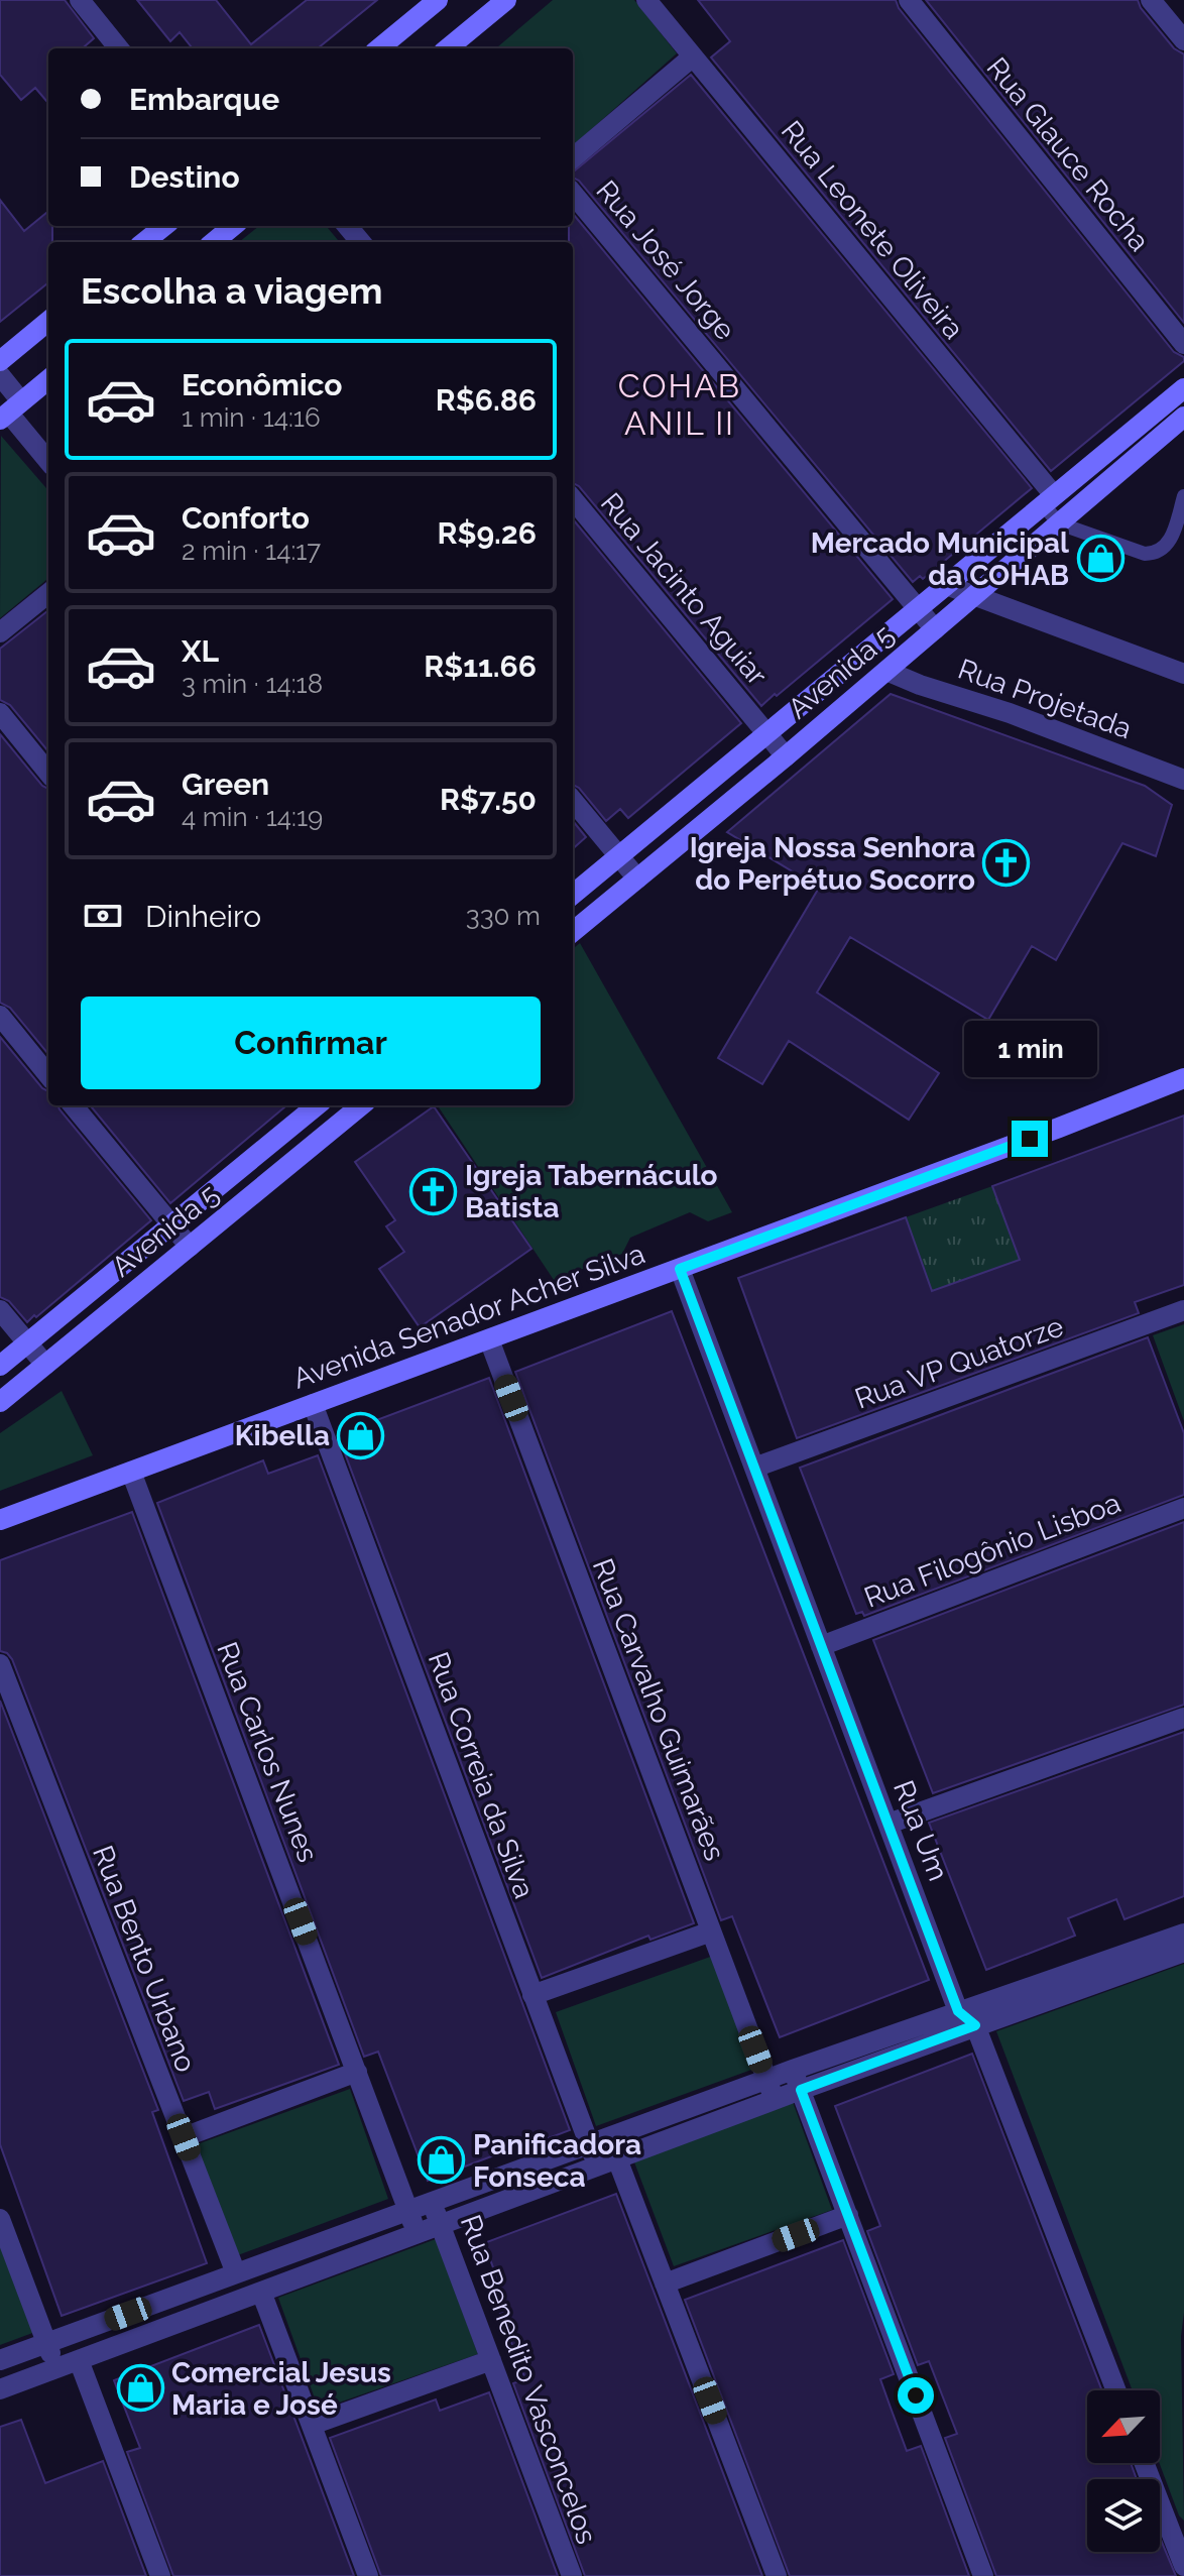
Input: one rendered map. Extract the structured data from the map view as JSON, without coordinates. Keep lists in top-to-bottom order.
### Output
{
  "streets": {
    "street": [
      "Rua Glauce Rocha",
      "Rua Leonete Oliveira",
      "Rua José Jorge",
      "Rua Jacinto Aguiar",
      "Avenida 5",
      "Rua Projetada",
      "Avenida Senador Acher Silva",
      "Rua VP Quatorze",
      "Rua Filogônio Lisboa",
      "Rua Carvalho Guimarães",
      "Rua Carlos Nunes",
      "Rua Correia da Silva",
      "Rua Um",
      "Rua Bento Urbano",
      "Rua Benedito Vasconcelos"
    ]
  },
  "crossings": [
    ["Rua Leonete Oliveira", "Avenida 5"],
    ["Rua José Jorge", "Avenida 5"],
    ["Rua Jacinto Aguiar", "Avenida 5"],
    ["Avenida 5", "Rua Projetada"],
    ["Avenida Senador Acher Silva", "Rua Carvalho Guimarães"],
    ["Avenida Senador Acher Silva", "Rua Carlos Nunes"],
    ["Avenida Senador Acher Silva", "Rua Correia da Silva"],
    ["Avenida Senador Acher Silva", "Rua Um"],
    ["Rua VP Quatorze", "Rua Um"],
    ["Rua Filogônio Lisboa", "Rua Um"]
  ],
  "districts": ["COHAB ANIL II"],
  "places": {
    "shop": [
      "Mercado Municipal da COHAB",
      "Kibella",
      "Panificadora Fonseca",
      "Comercial Jesus Maria e José"
    ],
    "church": ["Igreja Nossa Senhora do Perpétuo Socorro", "Igreja Tabernáculo Batista"]
  },
  "north": "bottom left",
  "page": {
    "banner": ["Embarque", "Destino"],
    "heading": "Escolha a viagem",
    "list": [
      {
        "name": "Econômico",
        "note": "1 min · 14:16",
        "value": "R$6.86"
      },
      {
        "name": "Conforto",
        "note": "2 min · 14:17",
        "value": "R$9.26"
      },
      {
        "name": "XL",
        "note": "3 min · 14:18",
        "value": "R$11.66"
      },
      {
        "name": "Green",
        "note": "4 min · 14:19",
        "value": "R$7.50"
      }
    ],
    "pay": ["Dinheiro", "330 m"],
    "buttons": "Confirmar",
    "bubble": "1 min"
  }
}
